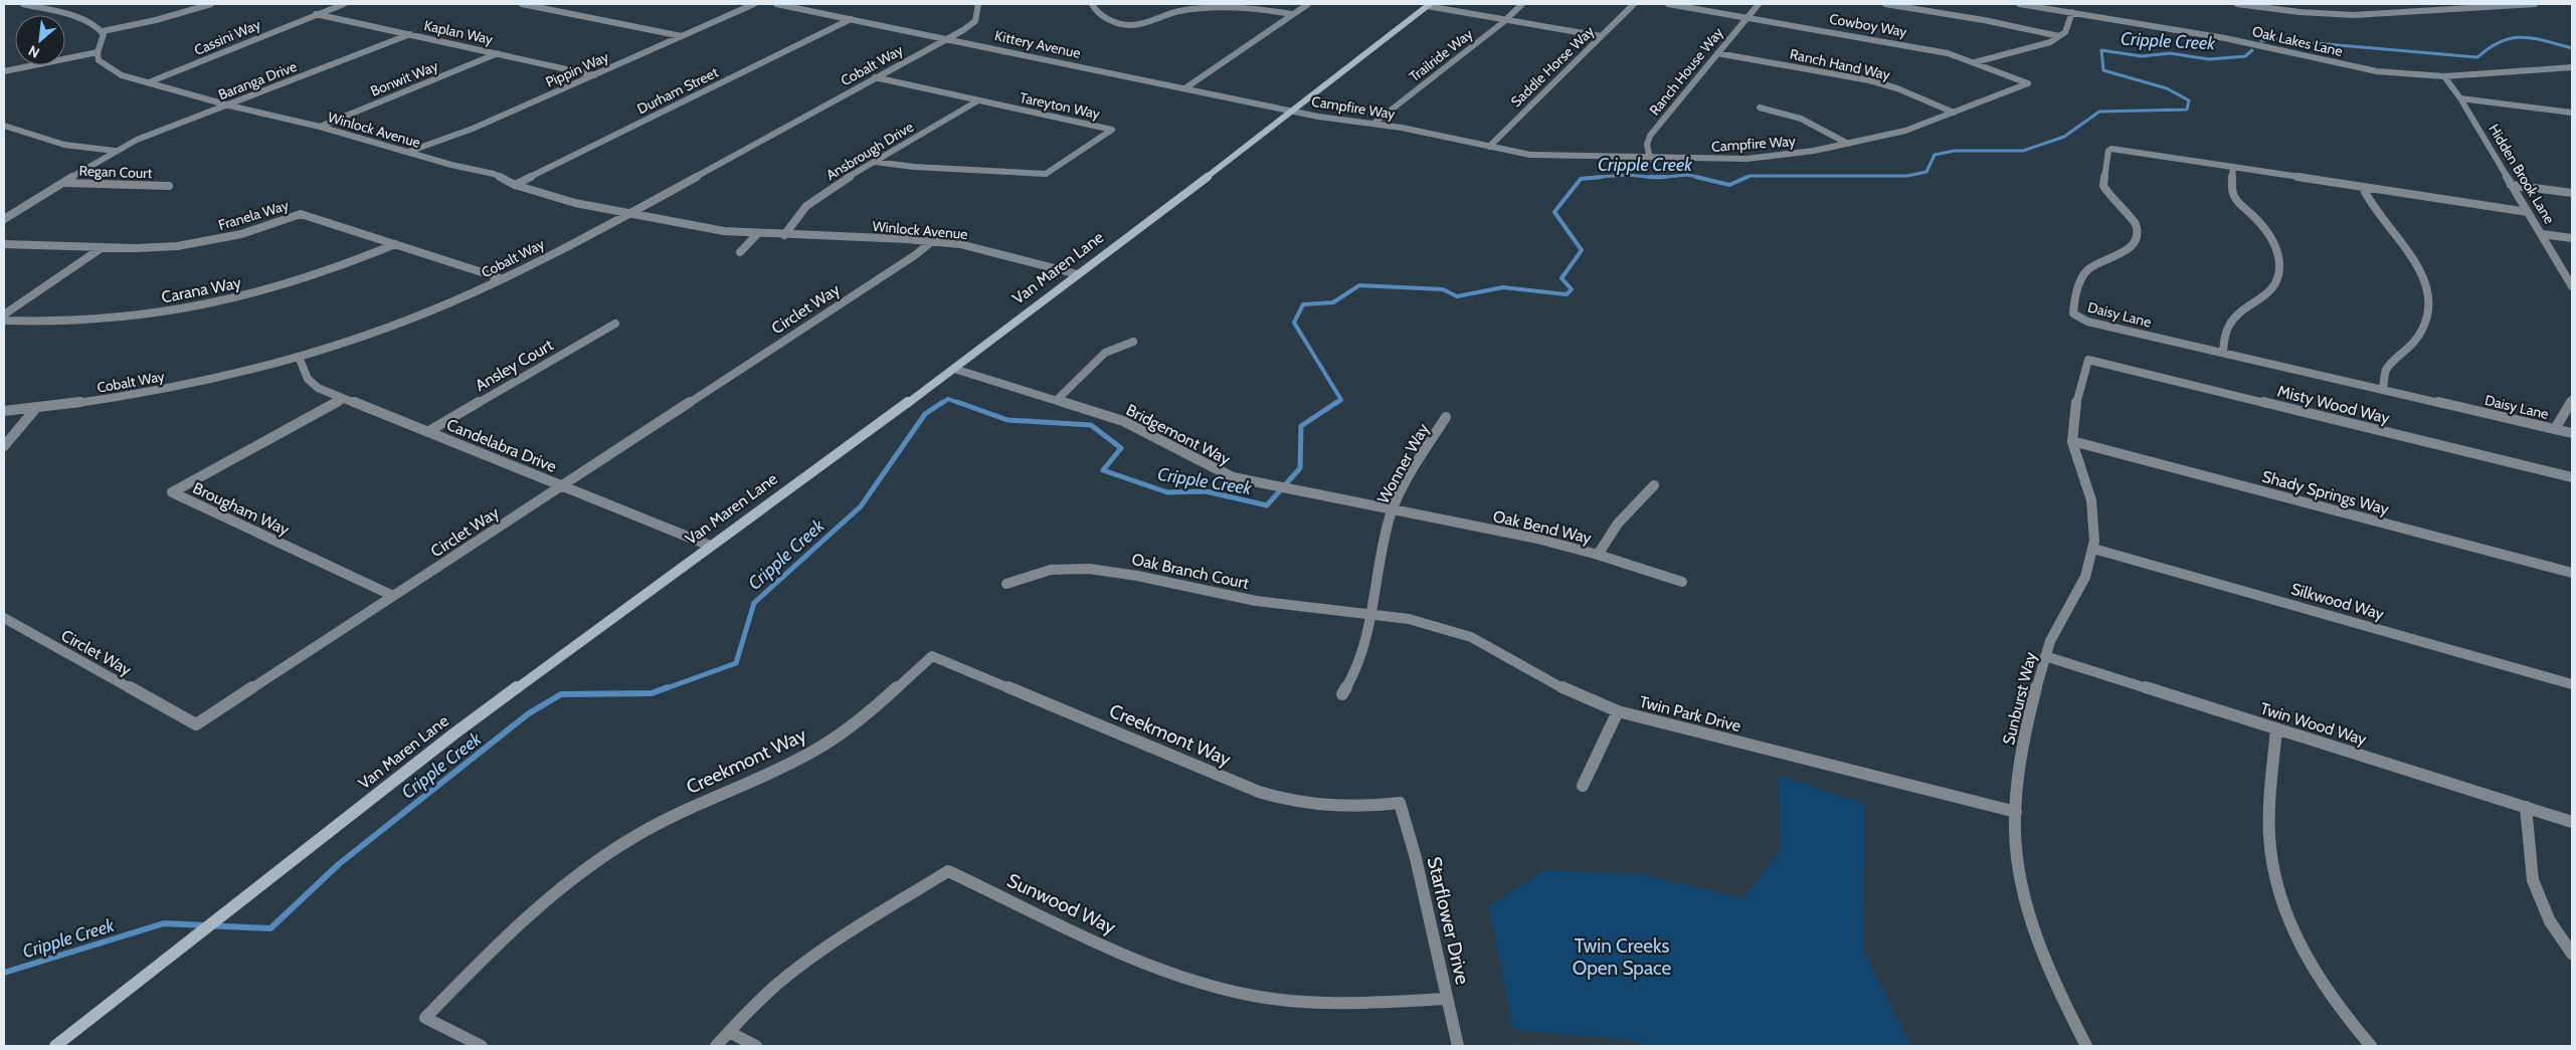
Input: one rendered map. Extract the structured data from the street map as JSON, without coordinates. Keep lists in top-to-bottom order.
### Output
{
  "streets": {
    "main road": ["Van Maren Lane"],
    "street": [
      "Cowboy Way",
      "Kaplan Way",
      "Cassini Way",
      "Oak Lakes Lane",
      "Kittery Avenue",
      "Trailride Way",
      "Ranch Hand Way",
      "Cobalt Way",
      "Saddle Horse Way",
      "Pippin Way",
      "Ranch House Way",
      "Bonwit Way",
      "Baranga Drive",
      "Durham Street",
      "Tareyton Way",
      "Campfire Way",
      "Winlock Avenue",
      "Ansbrough Drive",
      "Regan Court",
      "Hidden Brook Lane",
      "Franela Way",
      "Carana Way",
      "Circlet Way",
      "Daisy Lane",
      "Ansley Court",
      "Misty Wood Way",
      "Bridgemont Way",
      "Candelabra Drive",
      "Wonner Way",
      "Shady Springs Way",
      "Brougham Way",
      "Oak Bend Way",
      "Oak Branch Court",
      "Silkwood Way",
      "Sunburst Way",
      "Twin Park Drive",
      "Twin Wood Way",
      "Creekmont Way",
      "Sunwood Way",
      "Starflower Drive"
    ]
  },
  "crossings": [
    ["Cowboy Way", "Ranch House Way"],
    ["Cowboy Way", "Campfire Way"],
    ["Kaplan Way", "Cassini Way"],
    ["Kaplan Way", "Pippin Way"],
    ["Kaplan Way", "Bonwit Way"],
    ["Kaplan Way", "Baranga Drive"],
    ["Cassini Way", "Winlock Avenue"],
    ["Oak Lakes Lane", "Hidden Brook Lane"],
    ["Kittery Avenue", "Cobalt Way"],
    ["Kittery Avenue", "Durham Street"],
    ["Kittery Avenue", "Campfire Way"],
    ["Kittery Avenue", "Van Maren Lane"],
    ["Trailride Way", "Campfire Way"],
    ["Ranch Hand Way", "Ranch House Way"],
    ["Ranch Hand Way", "Campfire Way"],
    ["Cobalt Way", "Tareyton Way"],
    ["Cobalt Way", "Winlock Avenue"],
    ["Cobalt Way", "Franela Way"],
    ["Cobalt Way", "Candelabra Drive"],
    ["Saddle Horse Way", "Campfire Way"],
    ["Pippin Way", "Winlock Avenue"],
    ["Ranch House Way", "Campfire Way"],
    ["Bonwit Way", "Winlock Avenue"],
    ["Baranga Drive", "Winlock Avenue"],
    ["Baranga Drive", "Regan Court"],
    ["Durham Street", "Winlock Avenue"],
    ["Tareyton Way", "Ansbrough Drive"],
    ["Campfire Way", "Van Maren Lane"],
    ["Winlock Avenue", "Ansbrough Drive"],
    ["Winlock Avenue", "Van Maren Lane"],
    ["Winlock Avenue", "Circlet Way"],
    ["Hidden Brook Lane", "Daisy Lane"],
    ["Franela Way", "Carana Way"],
    ["Van Maren Lane", "Bridgemont Way"],
    ["Van Maren Lane", "Candelabra Drive"],
    ["Circlet Way", "Candelabra Drive"],
    ["Circlet Way", "Brougham Way"],
    ["Ansley Court", "Candelabra Drive"],
    ["Misty Wood Way", "Sunburst Way"],
    ["Bridgemont Way", "Wonner Way"],
    ["Bridgemont Way", "Oak Bend Way"],
    ["Candelabra Drive", "Brougham Way"],
    ["Wonner Way", "Oak Bend Way"],
    ["Wonner Way", "Oak Branch Court"],
    ["Wonner Way", "Twin Park Drive"],
    ["Shady Springs Way", "Sunburst Way"],
    ["Oak Branch Court", "Twin Park Drive"],
    ["Silkwood Way", "Sunburst Way"],
    ["Sunburst Way", "Twin Park Drive"],
    ["Sunburst Way", "Twin Wood Way"],
    ["Creekmont Way", "Starflower Drive"],
    ["Sunwood Way", "Starflower Drive"]
  ],
  "water": ["Cripple Creek"],
  "parks": ["Twin Creeks Open Space"],
  "north": "bottom left"
}
